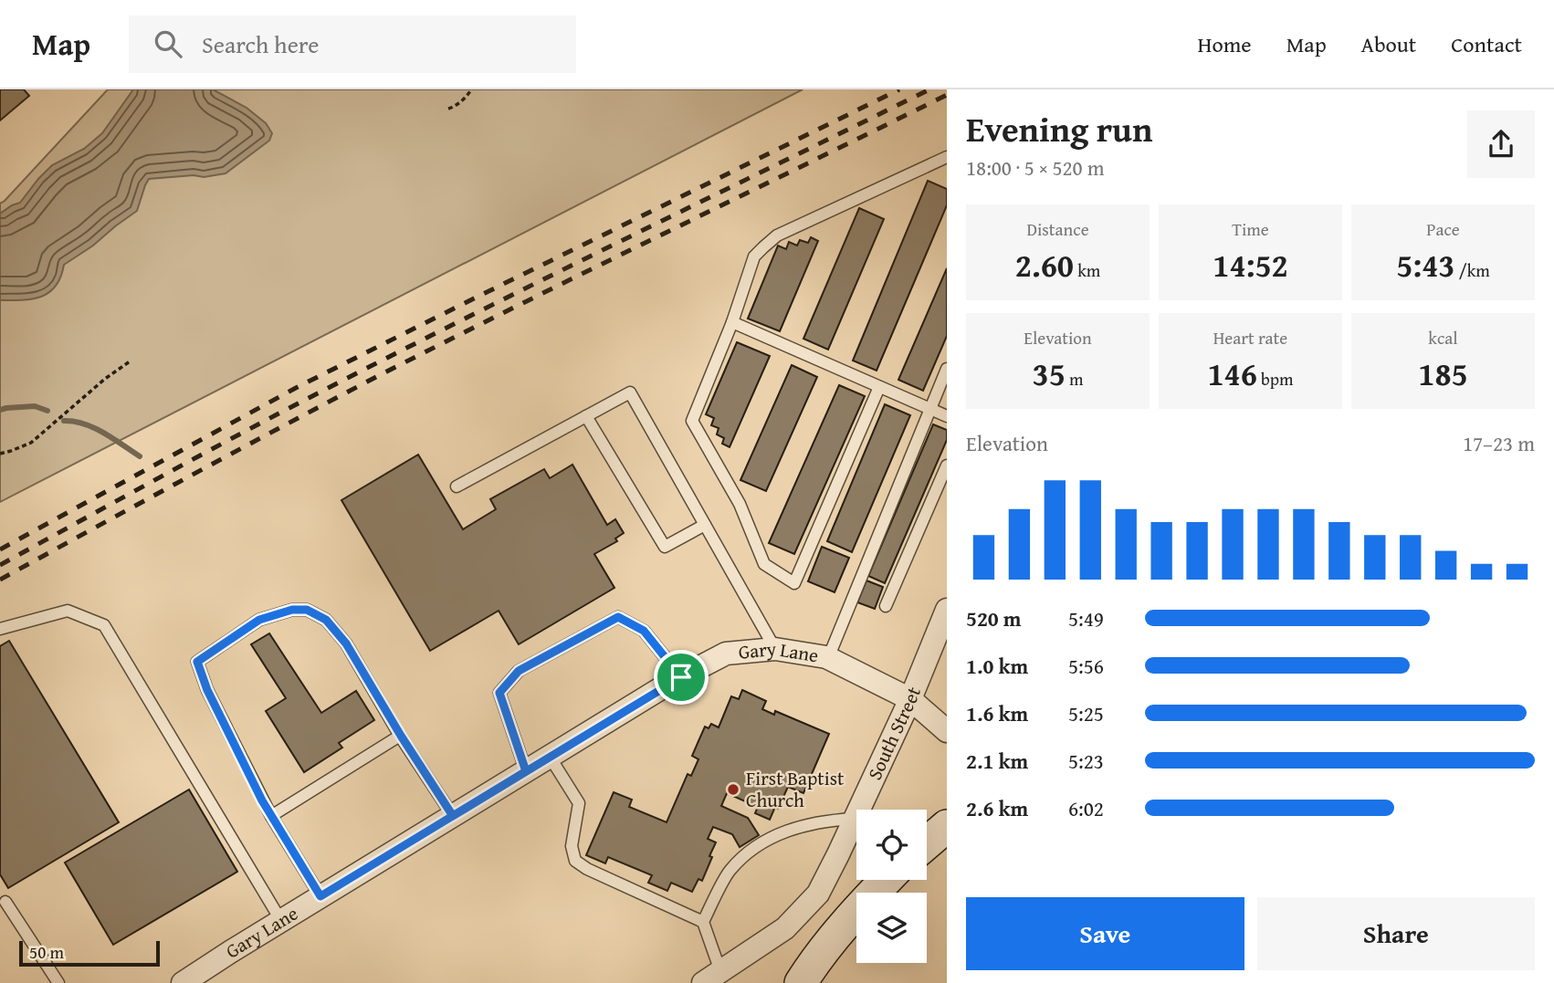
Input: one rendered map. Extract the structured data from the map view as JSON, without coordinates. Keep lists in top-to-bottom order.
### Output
{
  "streets": {
    "street": ["Gary Lane", "South Street"]
  },
  "crossings": [
    ["Gary Lane", "South Street"]
  ],
  "places": ["First Baptist Church"],
  "scale_bar": "50 m",
  "page": {
    "header": "Map",
    "search": "Search here",
    "nav": [
      "Home",
      "Map",
      "About",
      "Contact"
    ],
    "heading": ["Evening run", "18:00 · 5 × 520 m"],
    "stats": [
      ["Distance", "2.60 km"],
      ["Time", "14:52"],
      ["Pace", "5:43 /km"],
      ["Elevation", "35 m"],
      ["Heart rate", "146 bpm"],
      ["kcal", "185"]
    ],
    "chart": ["Elevation", "17–23 m"],
    "list": [
      {
        "name": "520 m",
        "note": "5:49"
      },
      {
        "name": "1.0 km",
        "note": "5:56"
      },
      {
        "name": "1.6 km",
        "note": "5:25"
      },
      {
        "name": "2.1 km",
        "note": "5:23"
      },
      {
        "name": "2.6 km",
        "note": "6:02"
      }
    ],
    "buttons": ["Save", "Share"],
    "scale": "50 m"
  }
}
